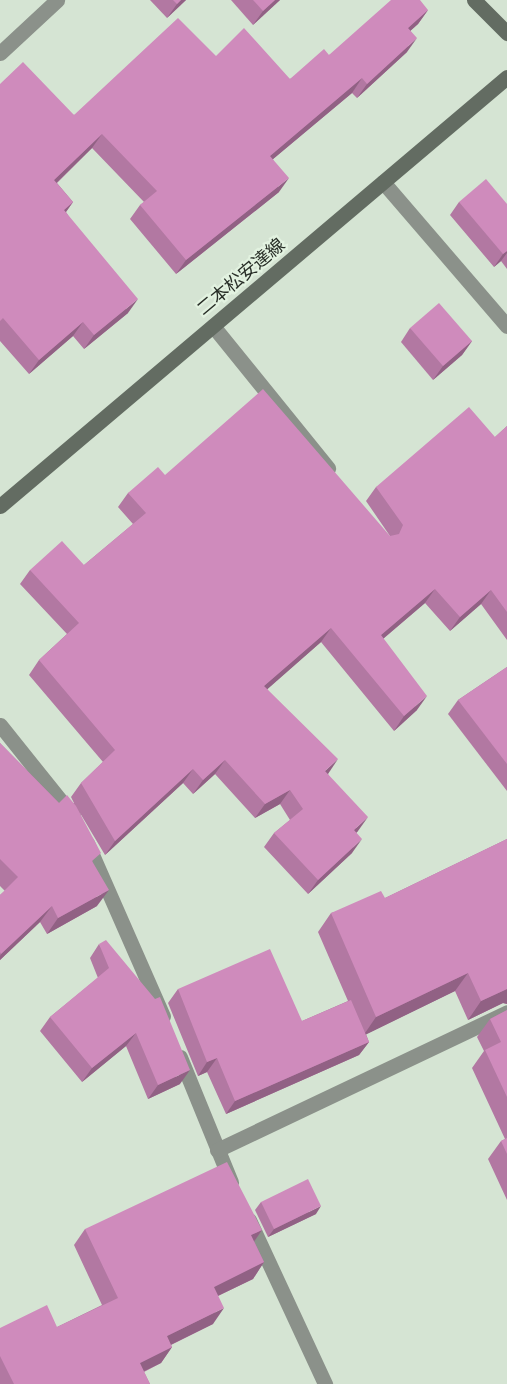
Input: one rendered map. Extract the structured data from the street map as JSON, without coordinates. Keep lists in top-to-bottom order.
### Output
{
  "streets": {
    "main road": ["二本松安達線"]
  }
}
